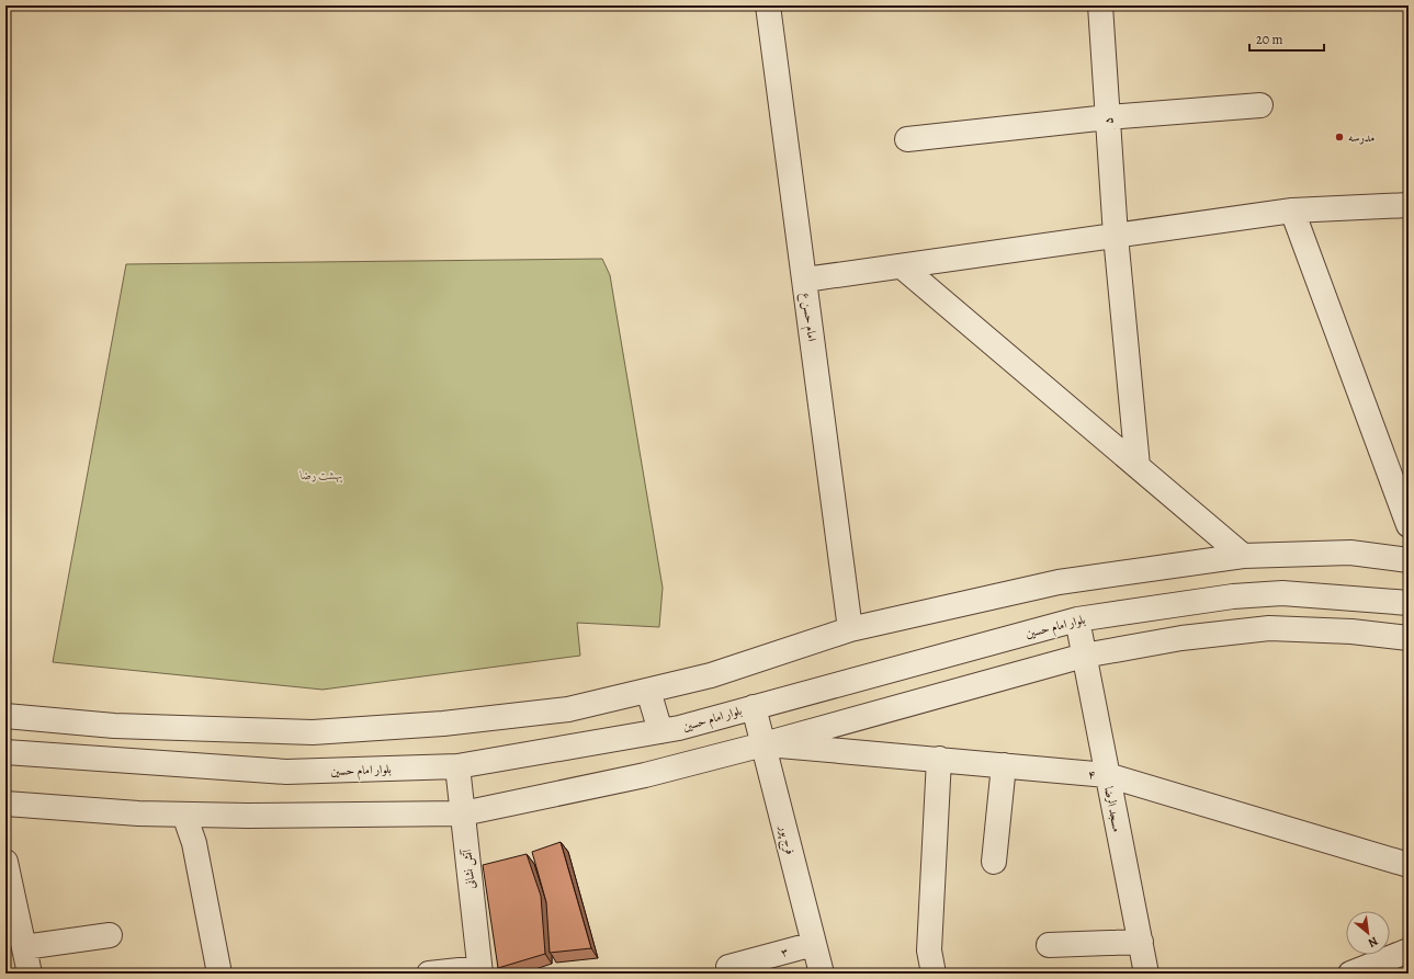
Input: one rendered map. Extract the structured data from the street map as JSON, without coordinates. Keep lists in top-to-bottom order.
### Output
{
  "streets": {
    "street": [
      "۵",
      "امام حسن ع",
      "بلوار امام حسین",
      "۴",
      "مسجد الرضا",
      "فرج پور",
      "آتش نشانی",
      "۳"
    ]
  },
  "crossings": [
    ["بلوار امام حسین", "مسجد الرضا"],
    ["بلوار امام حسین", "فرج پور"],
    ["بلوار امام حسین", "آتش نشانی"],
    ["۴", "مسجد الرضا"],
    ["۴", "فرج پور"],
    ["فرج پور", "۳"]
  ],
  "parks": ["بهشت رضا"],
  "places": ["مدرسه"],
  "scale_bar": "20 m",
  "north": "bottom right"
}
